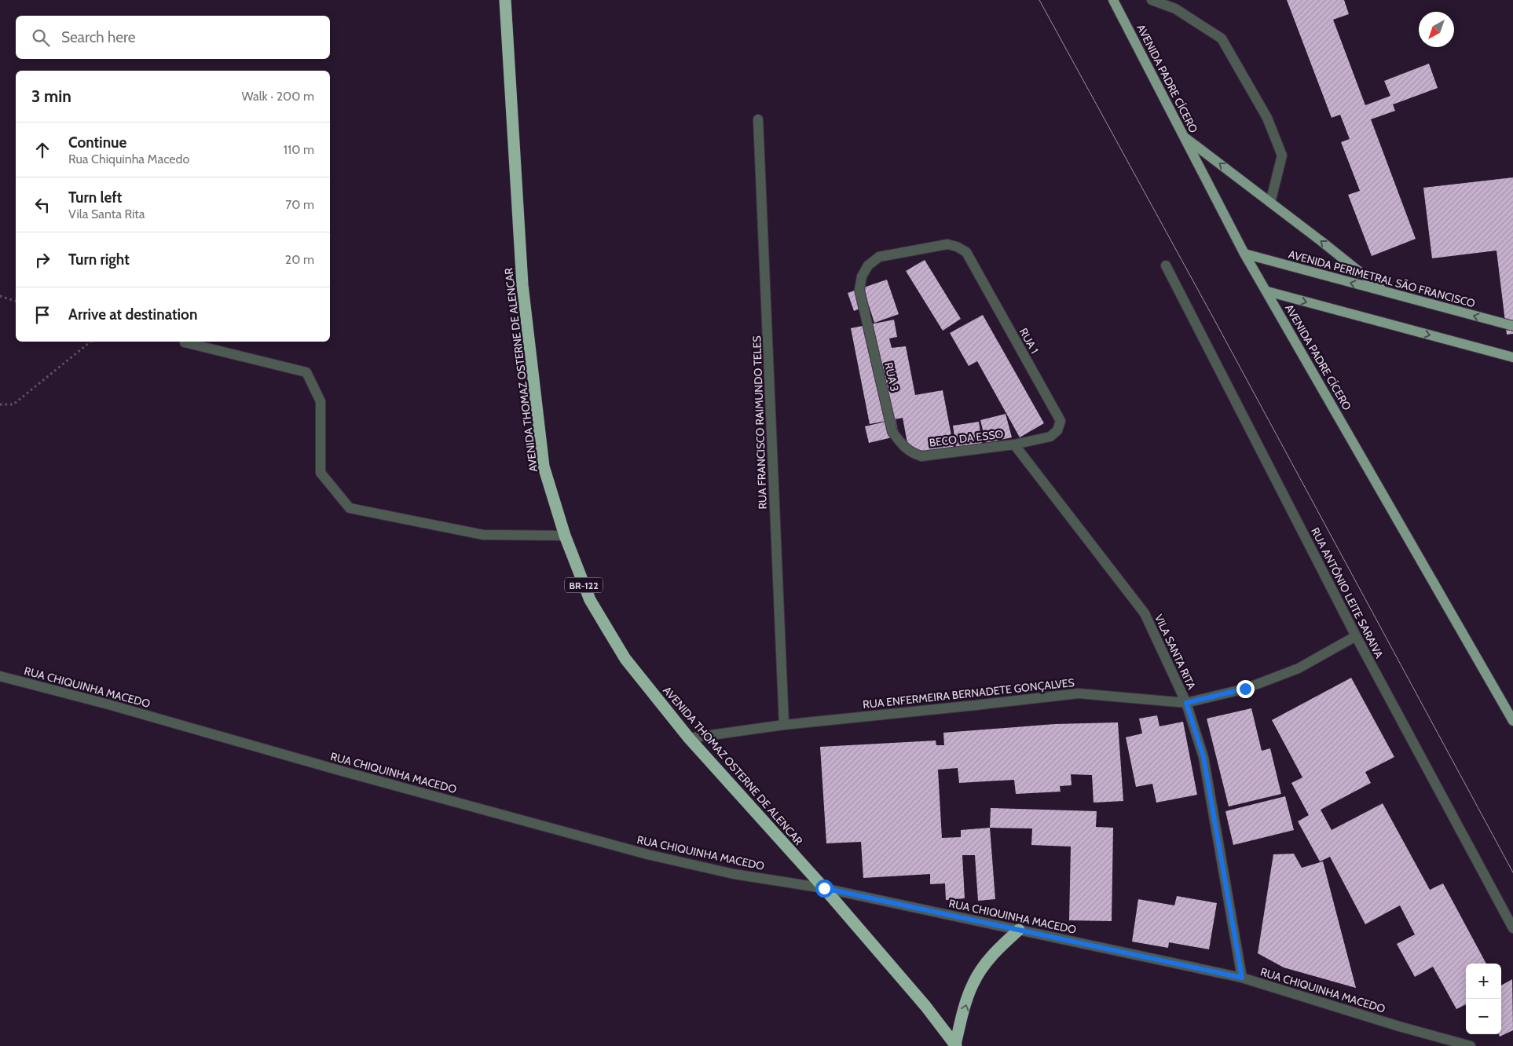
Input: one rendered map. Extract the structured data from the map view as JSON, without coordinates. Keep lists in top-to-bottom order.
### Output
{
  "streets": {
    "highway": ["AVENIDA THOMAZ OSTERNE DE ALENCAR", "BR-122"],
    "main road": ["AVENIDA PADRE CÍCERO", "AVENIDA PERIMETRAL SÃO FRANCISCO"],
    "street": [
      "RUA 1",
      "RUA 3",
      "RUA FRANCISCO RAIMUNDO TELES",
      "BECO DA ESSO",
      "RUA ANTÔNIO LEITE SARAIVA",
      "VILA SANTA RITA",
      "RUA CHIQUINHA MACEDO",
      "RUA ENFERMEIRA BERNADETE GONÇALVES"
    ]
  },
  "crossings": [
    ["AVENIDA PADRE CÍCERO", "AVENIDA PERIMETRAL SÃO FRANCISCO"],
    ["RUA 1", "RUA 3"],
    ["RUA 1", "BECO DA ESSO"],
    ["RUA 1", "VILA SANTA RITA"],
    ["AVENIDA THOMAZ OSTERNE DE ALENCAR", "RUA CHIQUINHA MACEDO"],
    ["AVENIDA THOMAZ OSTERNE DE ALENCAR", "RUA ENFERMEIRA BERNADETE GONÇALVES"],
    ["RUA 3", "BECO DA ESSO"],
    ["RUA FRANCISCO RAIMUNDO TELES", "RUA ENFERMEIRA BERNADETE GONÇALVES"],
    ["BECO DA ESSO", "VILA SANTA RITA"],
    ["RUA ANTÔNIO LEITE SARAIVA", "RUA ENFERMEIRA BERNADETE GONÇALVES"],
    ["VILA SANTA RITA", "RUA CHIQUINHA MACEDO"],
    ["VILA SANTA RITA", "RUA ENFERMEIRA BERNADETE GONÇALVES"]
  ],
  "north": "bottom left",
  "page": {
    "search": "Search here",
    "heading": ["3 min", "Walk · 200 m"],
    "list": [
      ["Continue", "Rua Chiquinha Macedo", "110 m"],
      ["Turn left", "Vila Santa Rita", "70 m"],
      ["Turn right", "20 m"],
      "Arrive at destination"
    ],
    "map_buttons": ["+", "−"]
  }
}
